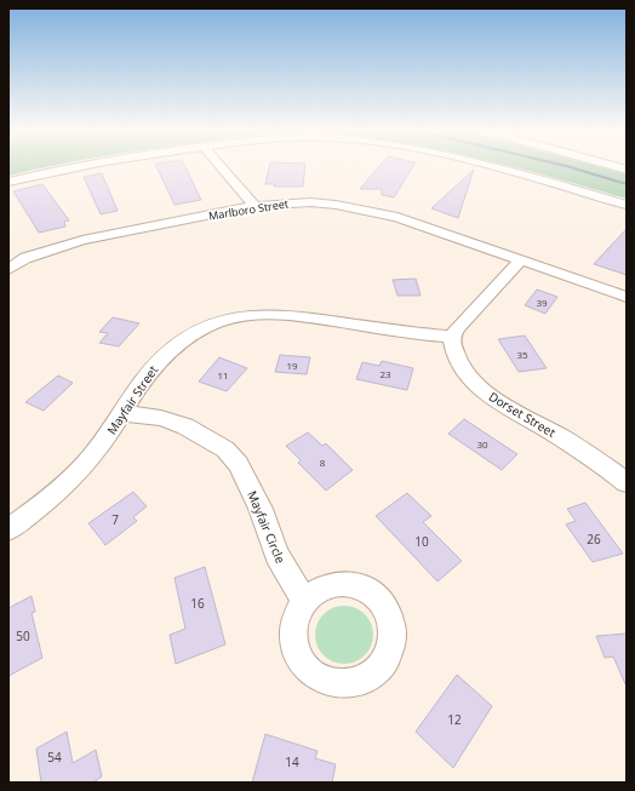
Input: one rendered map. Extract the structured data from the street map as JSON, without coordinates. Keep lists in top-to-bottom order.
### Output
{
  "streets": {
    "street": [
      "Marlboro Street",
      "Mayfair Street",
      "Dorset Street",
      "Mayfair Circle"
    ]
  },
  "crossings": [
    ["Mayfair Street", "Dorset Street"],
    ["Mayfair Street", "Mayfair Circle"]
  ],
  "house_numbers": [
    "39",
    "35",
    "19",
    "23",
    "11",
    "30",
    "8",
    "7",
    "26",
    "10",
    "16",
    "50",
    "12",
    "54",
    "14"
  ]
}
